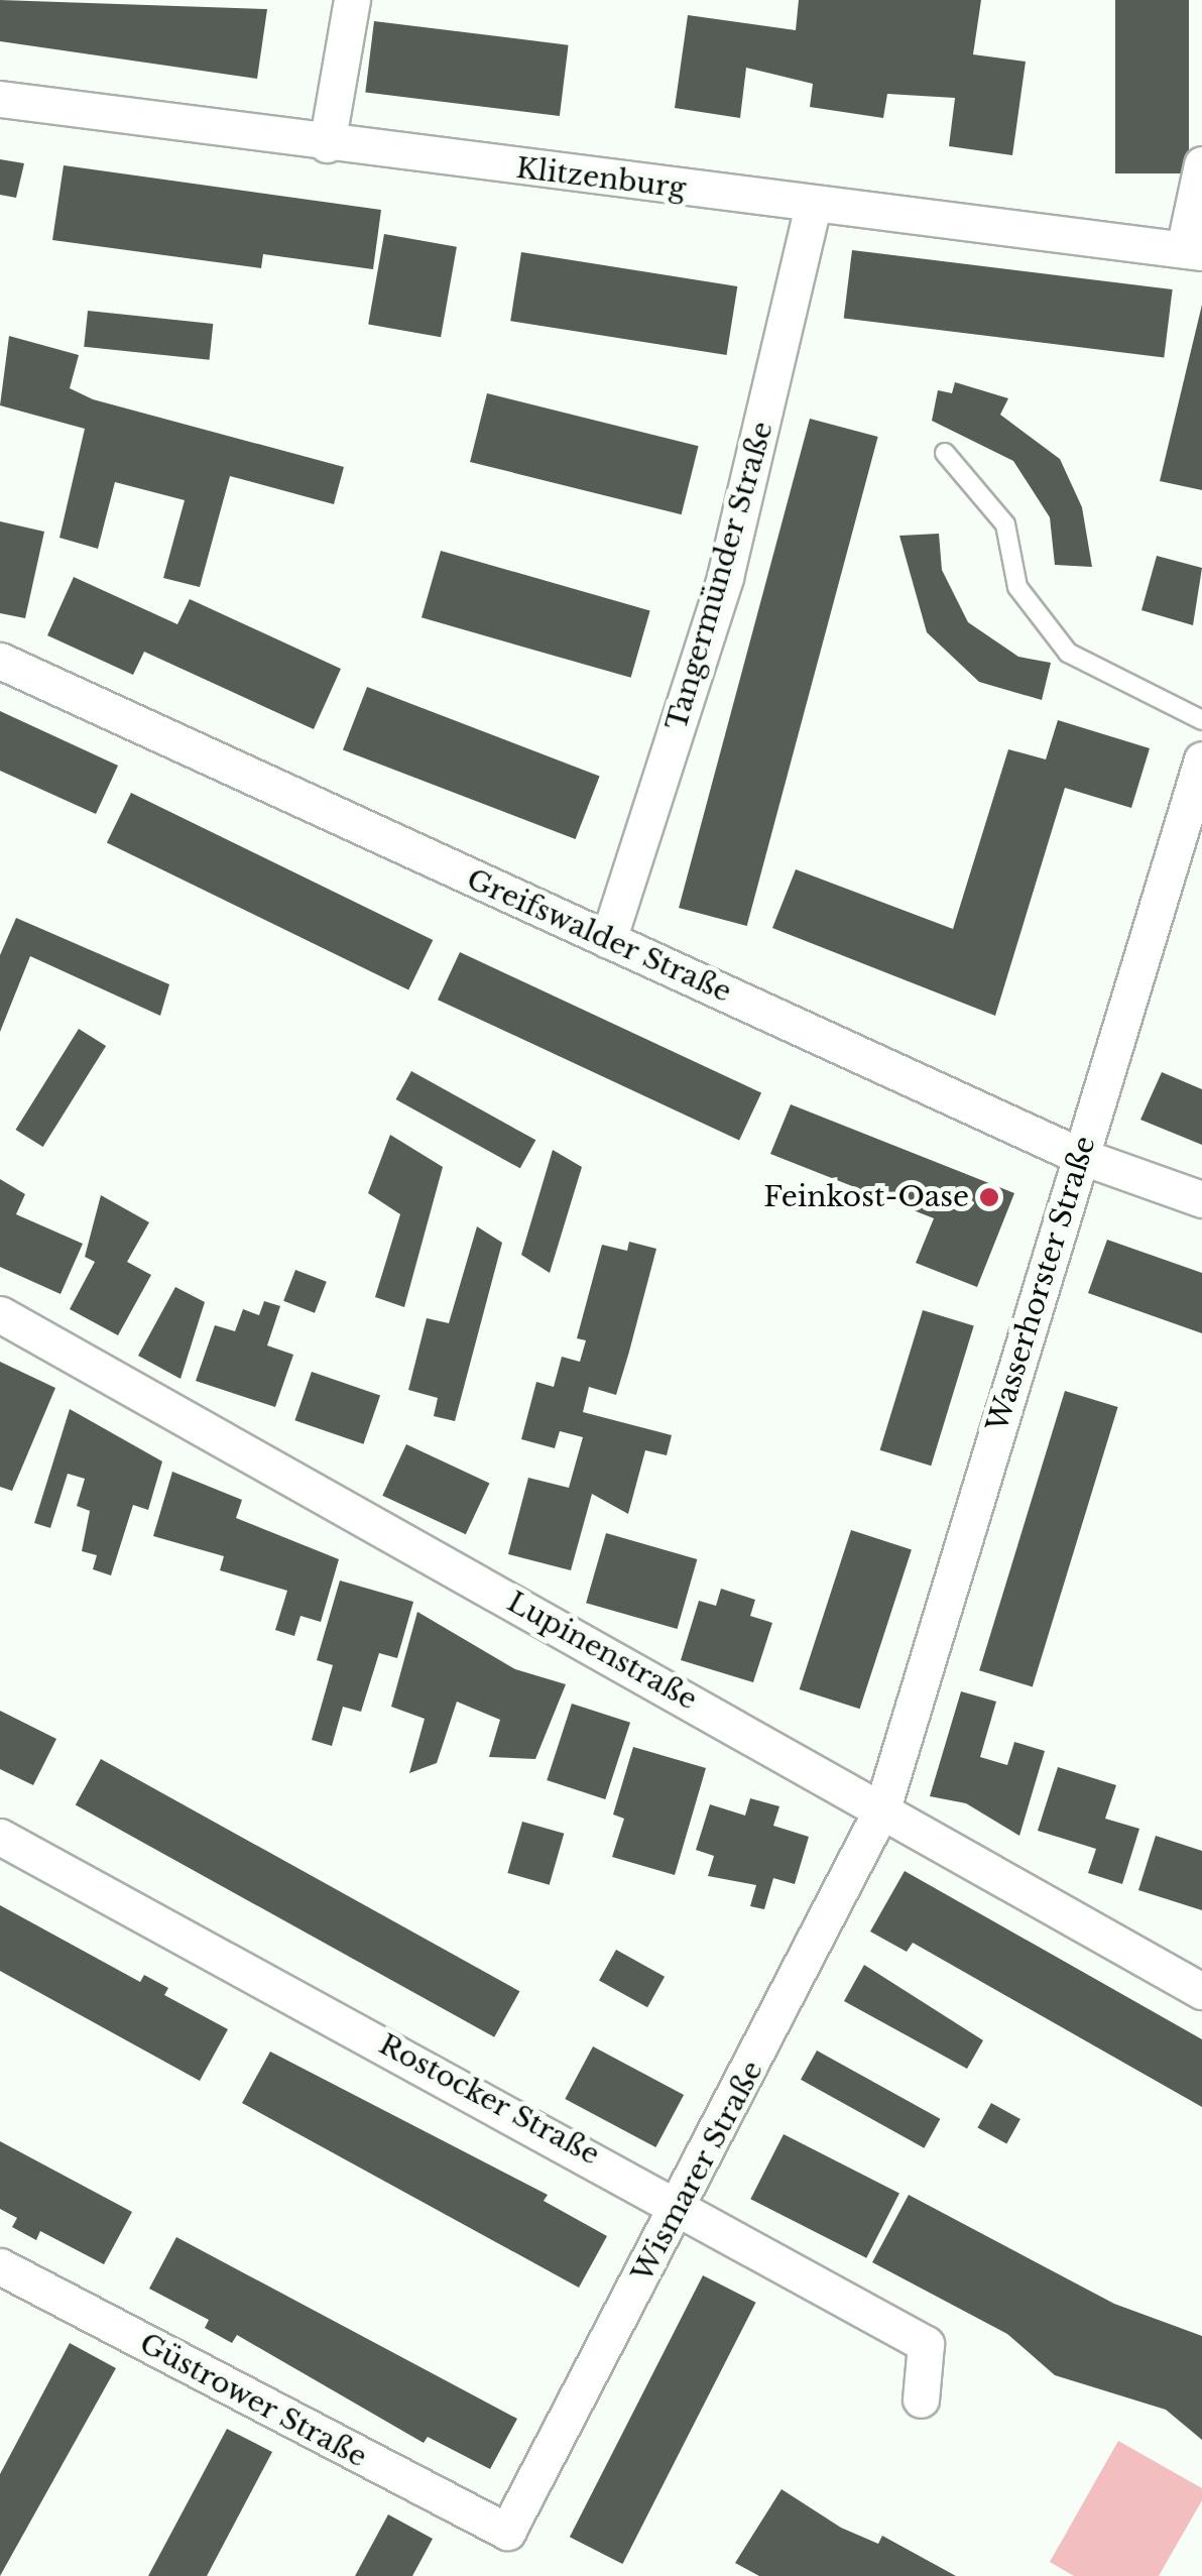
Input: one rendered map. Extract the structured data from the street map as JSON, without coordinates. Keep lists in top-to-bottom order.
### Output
{
  "streets": {
    "street": [
      "Klitzenburg",
      "Tangermünder Straße",
      "Greifswalder Straße",
      "Wasserhorster Straße",
      "Lupinenstraße",
      "Rostocker Straße",
      "Wismarer Straße",
      "Güstrower Straße"
    ]
  },
  "crossings": [
    ["Klitzenburg", "Tangermünder Straße"],
    ["Tangermünder Straße", "Greifswalder Straße"],
    ["Greifswalder Straße", "Wasserhorster Straße"],
    ["Wasserhorster Straße", "Lupinenstraße"],
    ["Wasserhorster Straße", "Wismarer Straße"],
    ["Lupinenstraße", "Wismarer Straße"],
    ["Rostocker Straße", "Wismarer Straße"],
    ["Wismarer Straße", "Güstrower Straße"]
  ],
  "places": ["Feinkost-Oase"]
}
